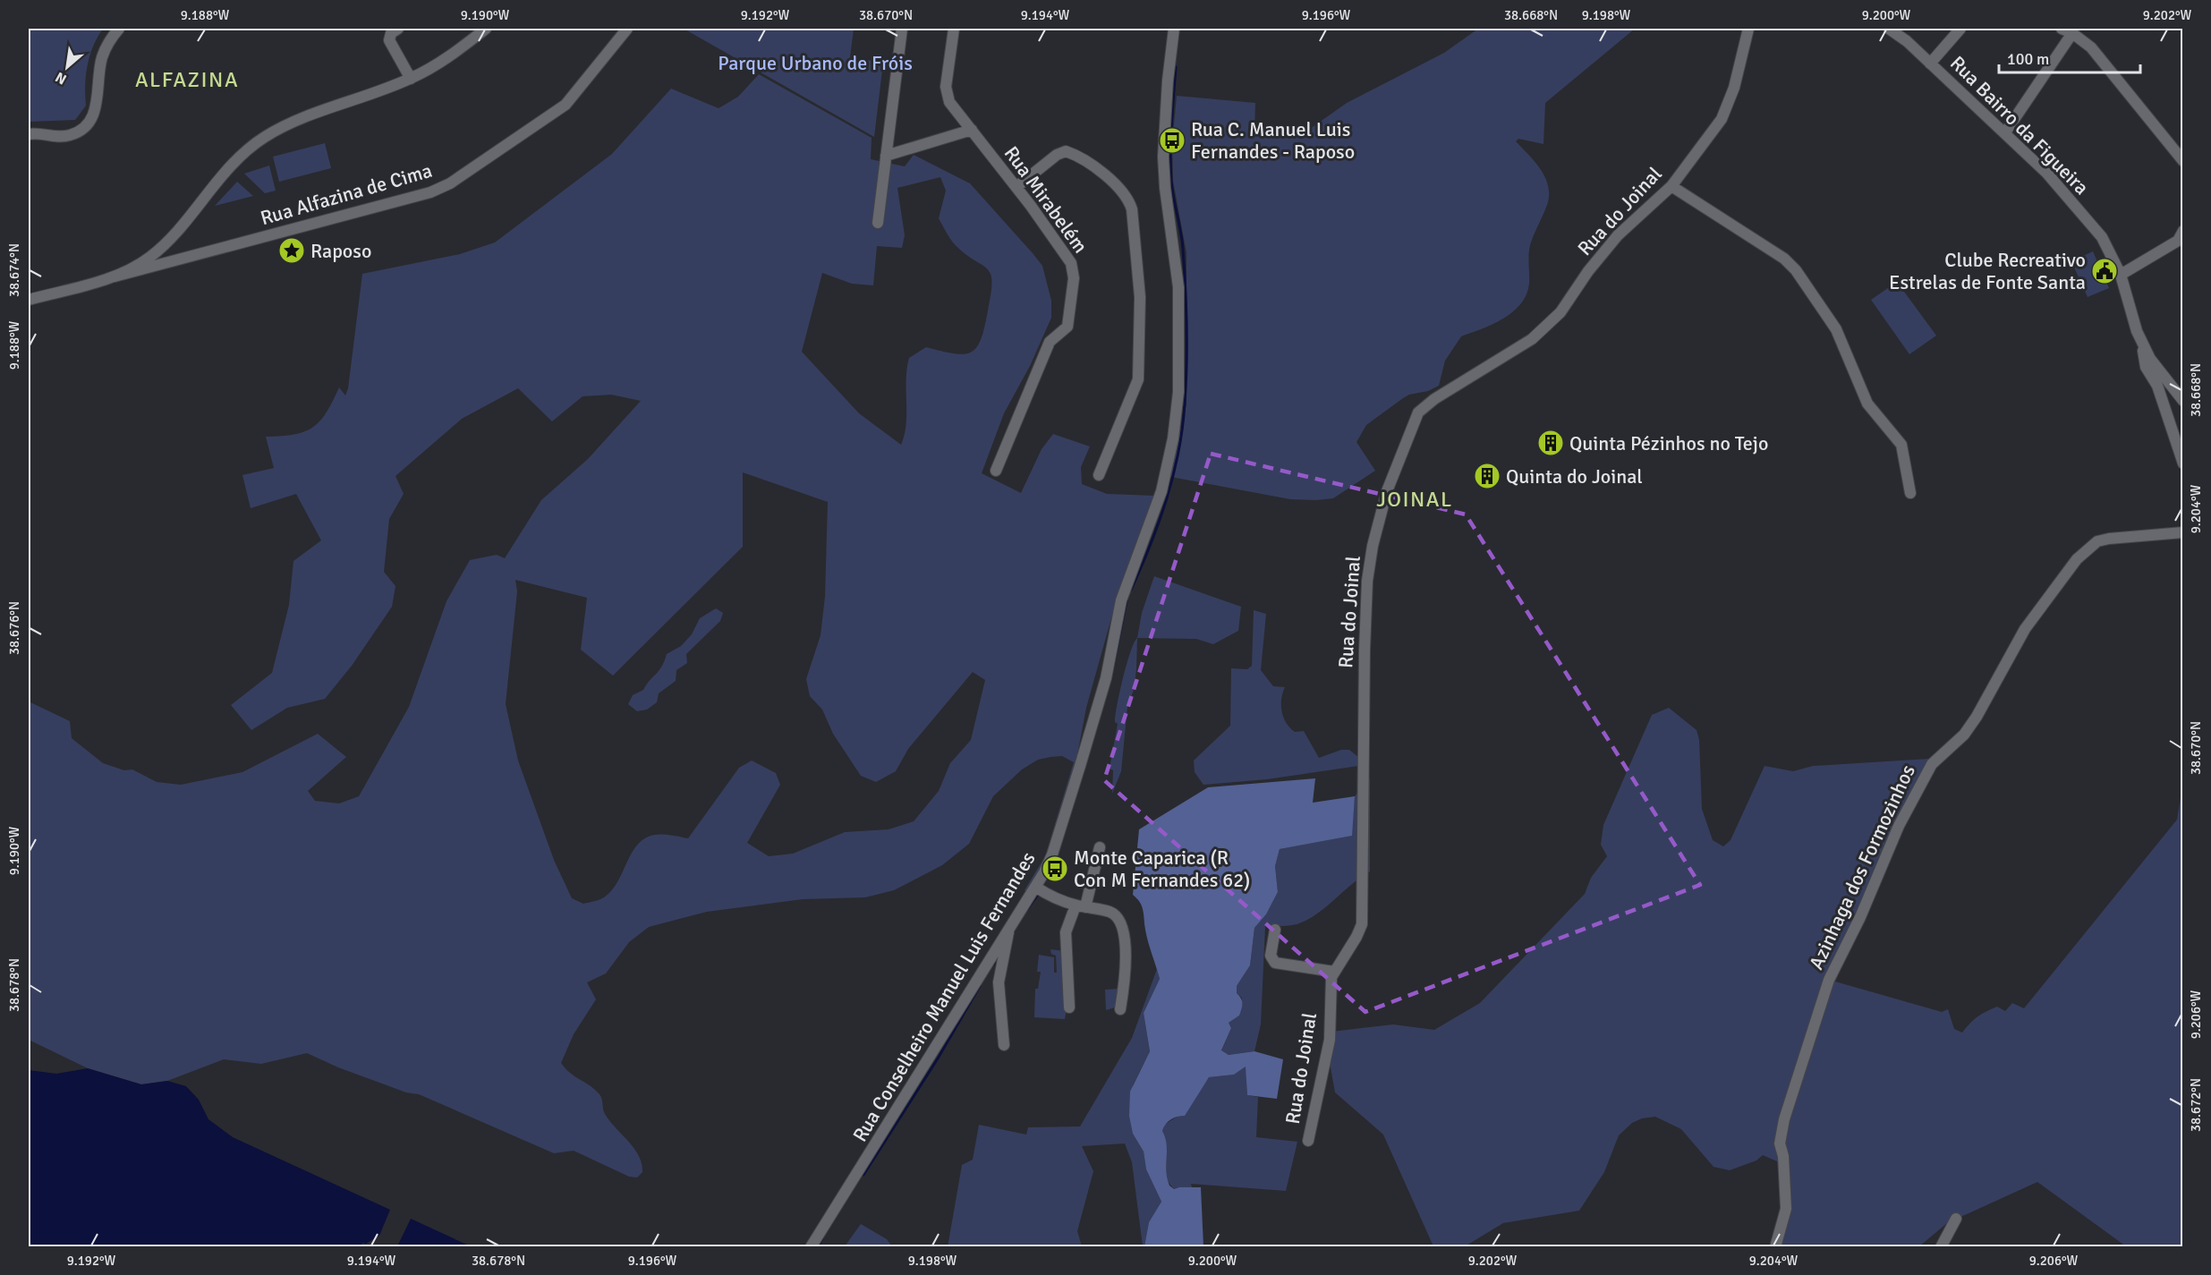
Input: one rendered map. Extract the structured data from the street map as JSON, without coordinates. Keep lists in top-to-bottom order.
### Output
{
  "streets": {
    "street": [
      "Rua Bairro da Figueira",
      "Rua Alfazina de Cima",
      "Rua Mirabelém",
      "Rua do Joinal",
      "Azinhaga dos Formozinhos",
      "Rua Conselheiro Manuel Luis Fernandes"
    ]
  },
  "districts": ["ALFAZINA", "JOINAL"],
  "parks": ["Parque Urbano de Fróis"],
  "places": {
    "bus stop": ["Rua C. Manuel Luis Fernandes - Raposo", "Monte Caparica (R Con M Fernandes 62)"],
    "place": ["Raposo"],
    "public building": ["Clube Recreativo Estrelas de Fonte Santa"],
    "building": ["Quinta Pézinhos no Tejo", "Quinta do Joinal"]
  },
  "scale_bar": "100 m",
  "north": "bottom left",
  "coordinates": [
    "9.188°W",
    "9.190°W",
    "9.192°W",
    "38.670°N",
    "9.194°W",
    "9.196°W",
    "38.668°N",
    "9.198°W",
    "9.200°W",
    "9.202°W",
    "38.674°N",
    "9.204°W",
    "38.676°N",
    "38.678°N",
    "9.206°W",
    "38.672°N"
  ]
}
